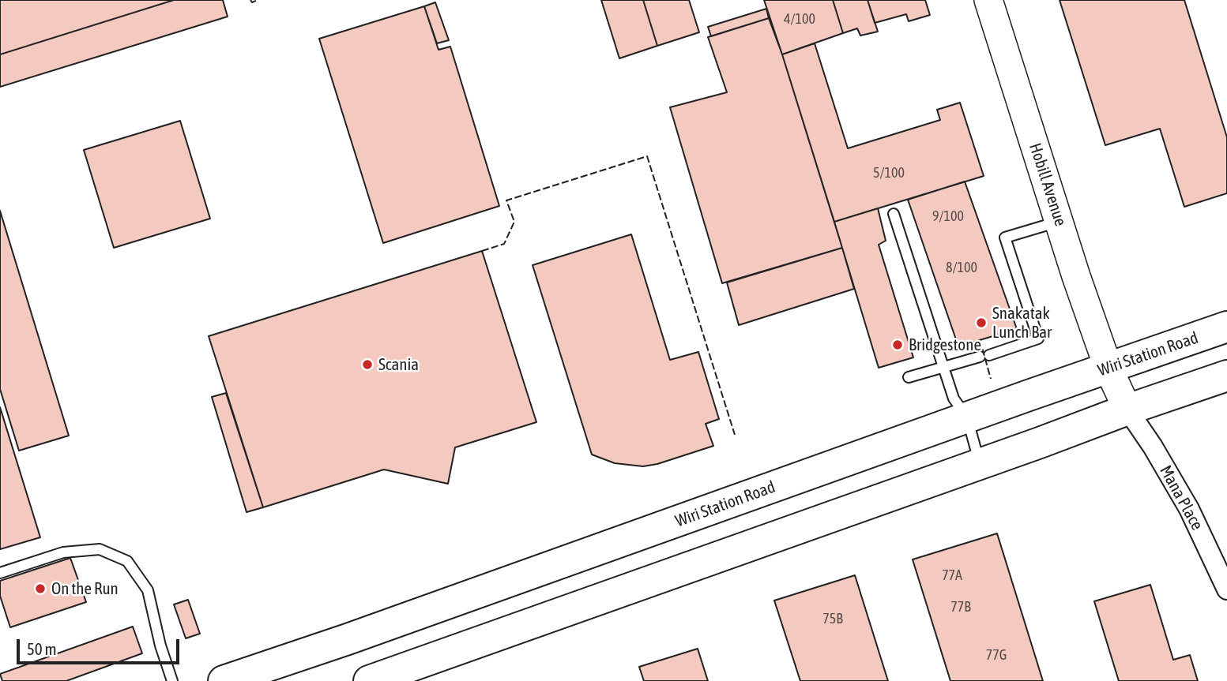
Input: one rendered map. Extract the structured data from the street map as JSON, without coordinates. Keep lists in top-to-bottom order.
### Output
{
  "streets": {
    "main road": ["Wiri Station Road"],
    "street": ["Hobill Avenue", "Mana Place"]
  },
  "crossings": [
    ["Hobill Avenue", "Wiri Station Road"],
    ["Hobill Avenue", "Mana Place"]
  ],
  "places": [
    "Snakatak Lunch Bar",
    "Bridgestone",
    "Scania",
    "On the Run"
  ],
  "house_numbers": [
    "4/100",
    "5/100",
    "9/100",
    "8/100",
    "77A",
    "77B",
    "75B",
    "77G"
  ],
  "scale_bar": "50 m"
}
